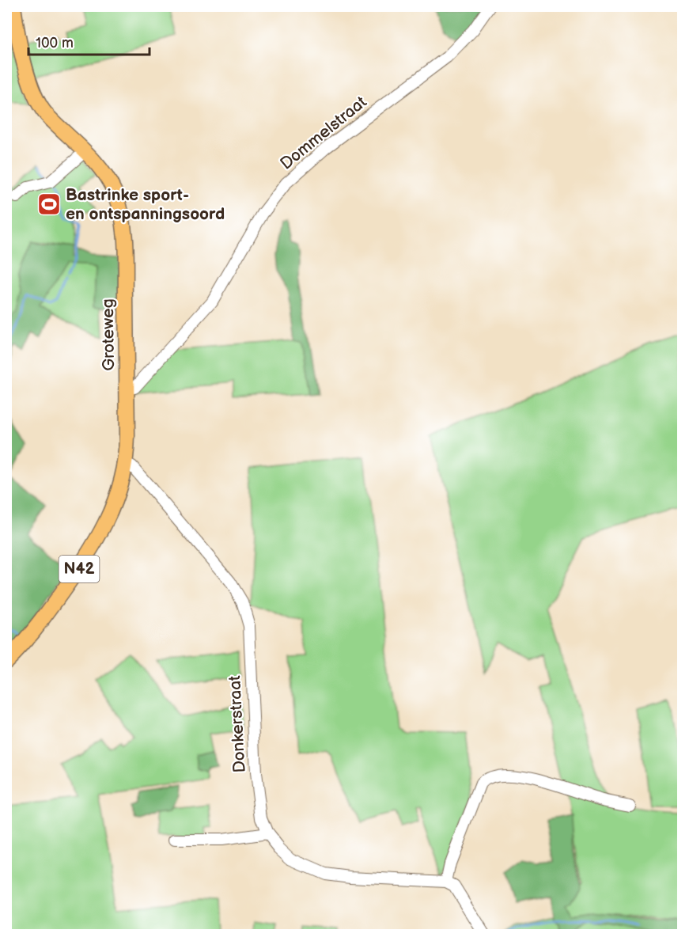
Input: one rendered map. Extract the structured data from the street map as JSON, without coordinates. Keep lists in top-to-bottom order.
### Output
{
  "streets": {
    "main road": ["Groteweg", "N42"],
    "street": ["Dommelstraat", "Donkerstraat"]
  },
  "crossings": [
    ["Dommelstraat", "Groteweg"],
    ["Groteweg", "Donkerstraat"]
  ],
  "places": {
    "sports": ["Bastrinke sport- en ontspanningsoord"]
  },
  "scale_bar": "100 m"
}
